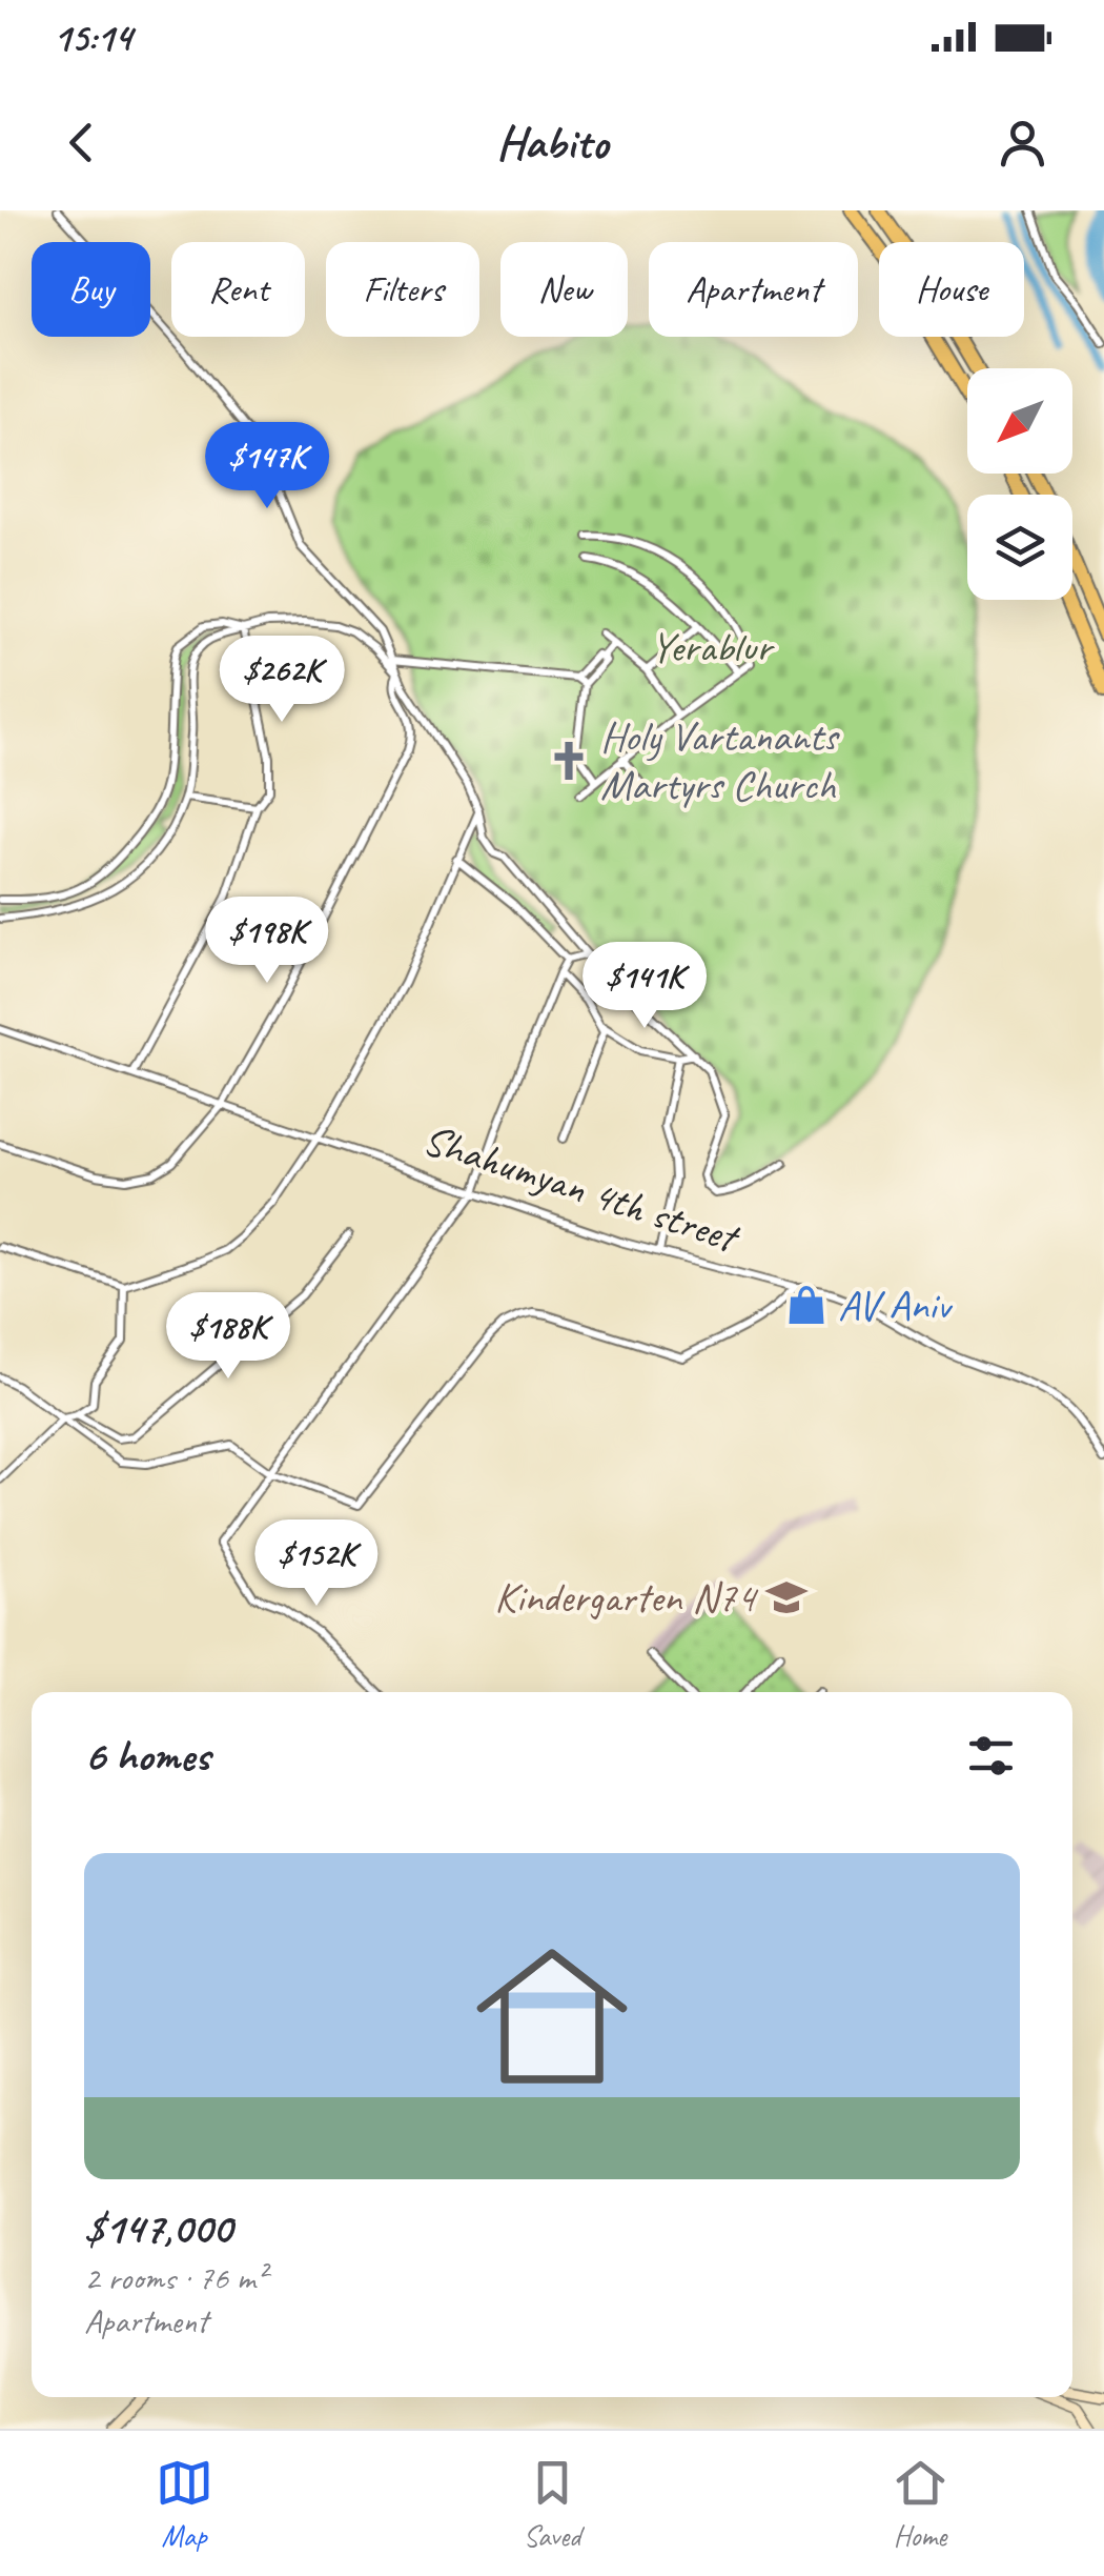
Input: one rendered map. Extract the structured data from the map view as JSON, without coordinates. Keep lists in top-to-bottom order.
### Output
{
  "streets": {
    "street": ["Shahumyan 4th street"]
  },
  "parks": ["Yerablur"],
  "places": {
    "church": ["Holy Vartanants Martyrs Church"],
    "shop": ["AV Aniv"],
    "school or university": ["Kindergarten N74"]
  },
  "north": "bottom left",
  "page": {
    "status": "15:14",
    "header": "Habito",
    "chip": [
      "Buy",
      "Rent",
      "Filters",
      "New",
      "Apartment",
      "House"
    ],
    "price": [
      "$147K",
      "$262K",
      "$198K",
      "$141K",
      "$188K",
      "$152K"
    ],
    "heading": "6 homes",
    "list": [
      {
        "name": "$147,000",
        "note": "2 rooms · 76 m² · Apartment"
      }
    ],
    "tabs": ["Map", "Saved", "Home"]
  }
}
